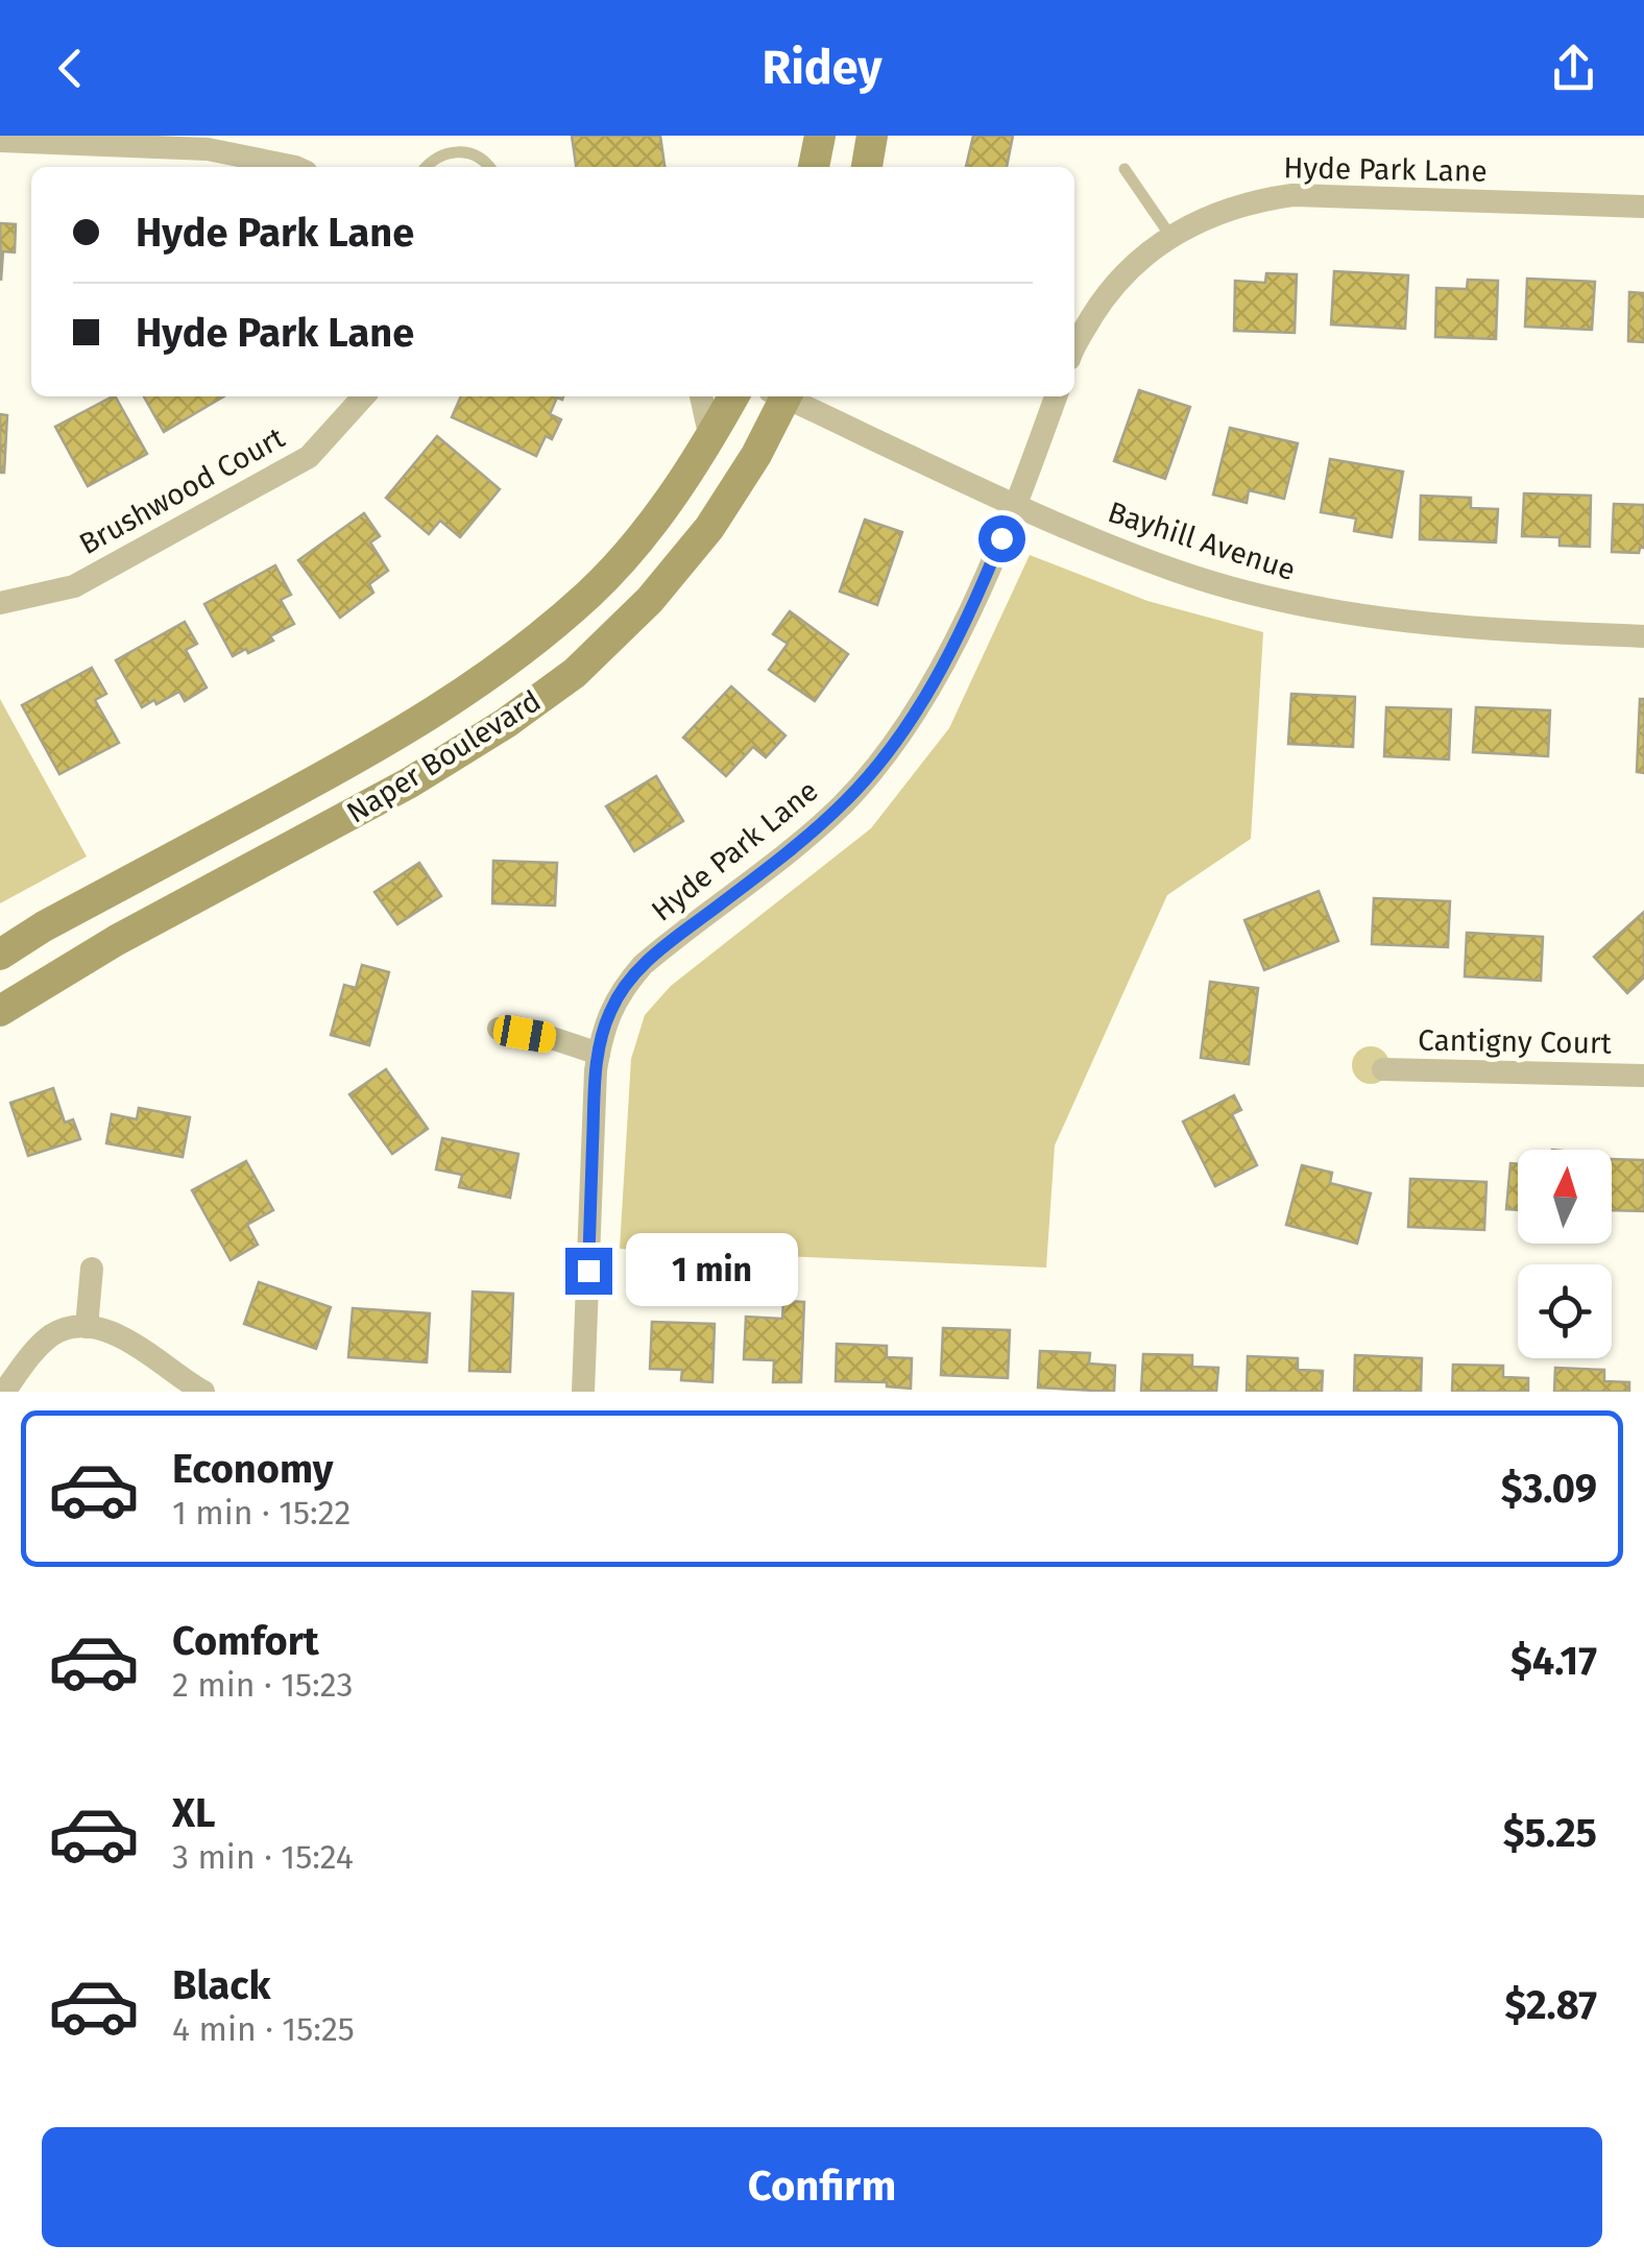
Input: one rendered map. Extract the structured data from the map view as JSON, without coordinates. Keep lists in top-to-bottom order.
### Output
{
  "streets": {
    "main road": ["Naper Boulevard"],
    "street": [
      "Hyde Park Lane",
      "Brushwood Court",
      "Bayhill Avenue",
      "Cantigny Court"
    ]
  },
  "crossings": [
    ["Hyde Park Lane", "Bayhill Avenue"]
  ],
  "north": "top",
  "page": {
    "header": "Ridey",
    "banner": ["Hyde Park Lane", "Hyde Park Lane"],
    "bubble": "1 min",
    "list": [
      {
        "name": "Economy",
        "note": "1 min · 15:22",
        "value": "$3.09"
      },
      {
        "name": "Comfort",
        "note": "2 min · 15:23",
        "value": "$4.17"
      },
      {
        "name": "XL",
        "note": "3 min · 15:24",
        "value": "$5.25"
      },
      {
        "name": "Black",
        "note": "4 min · 15:25",
        "value": "$2.87"
      }
    ],
    "buttons": "Confirm"
  }
}
